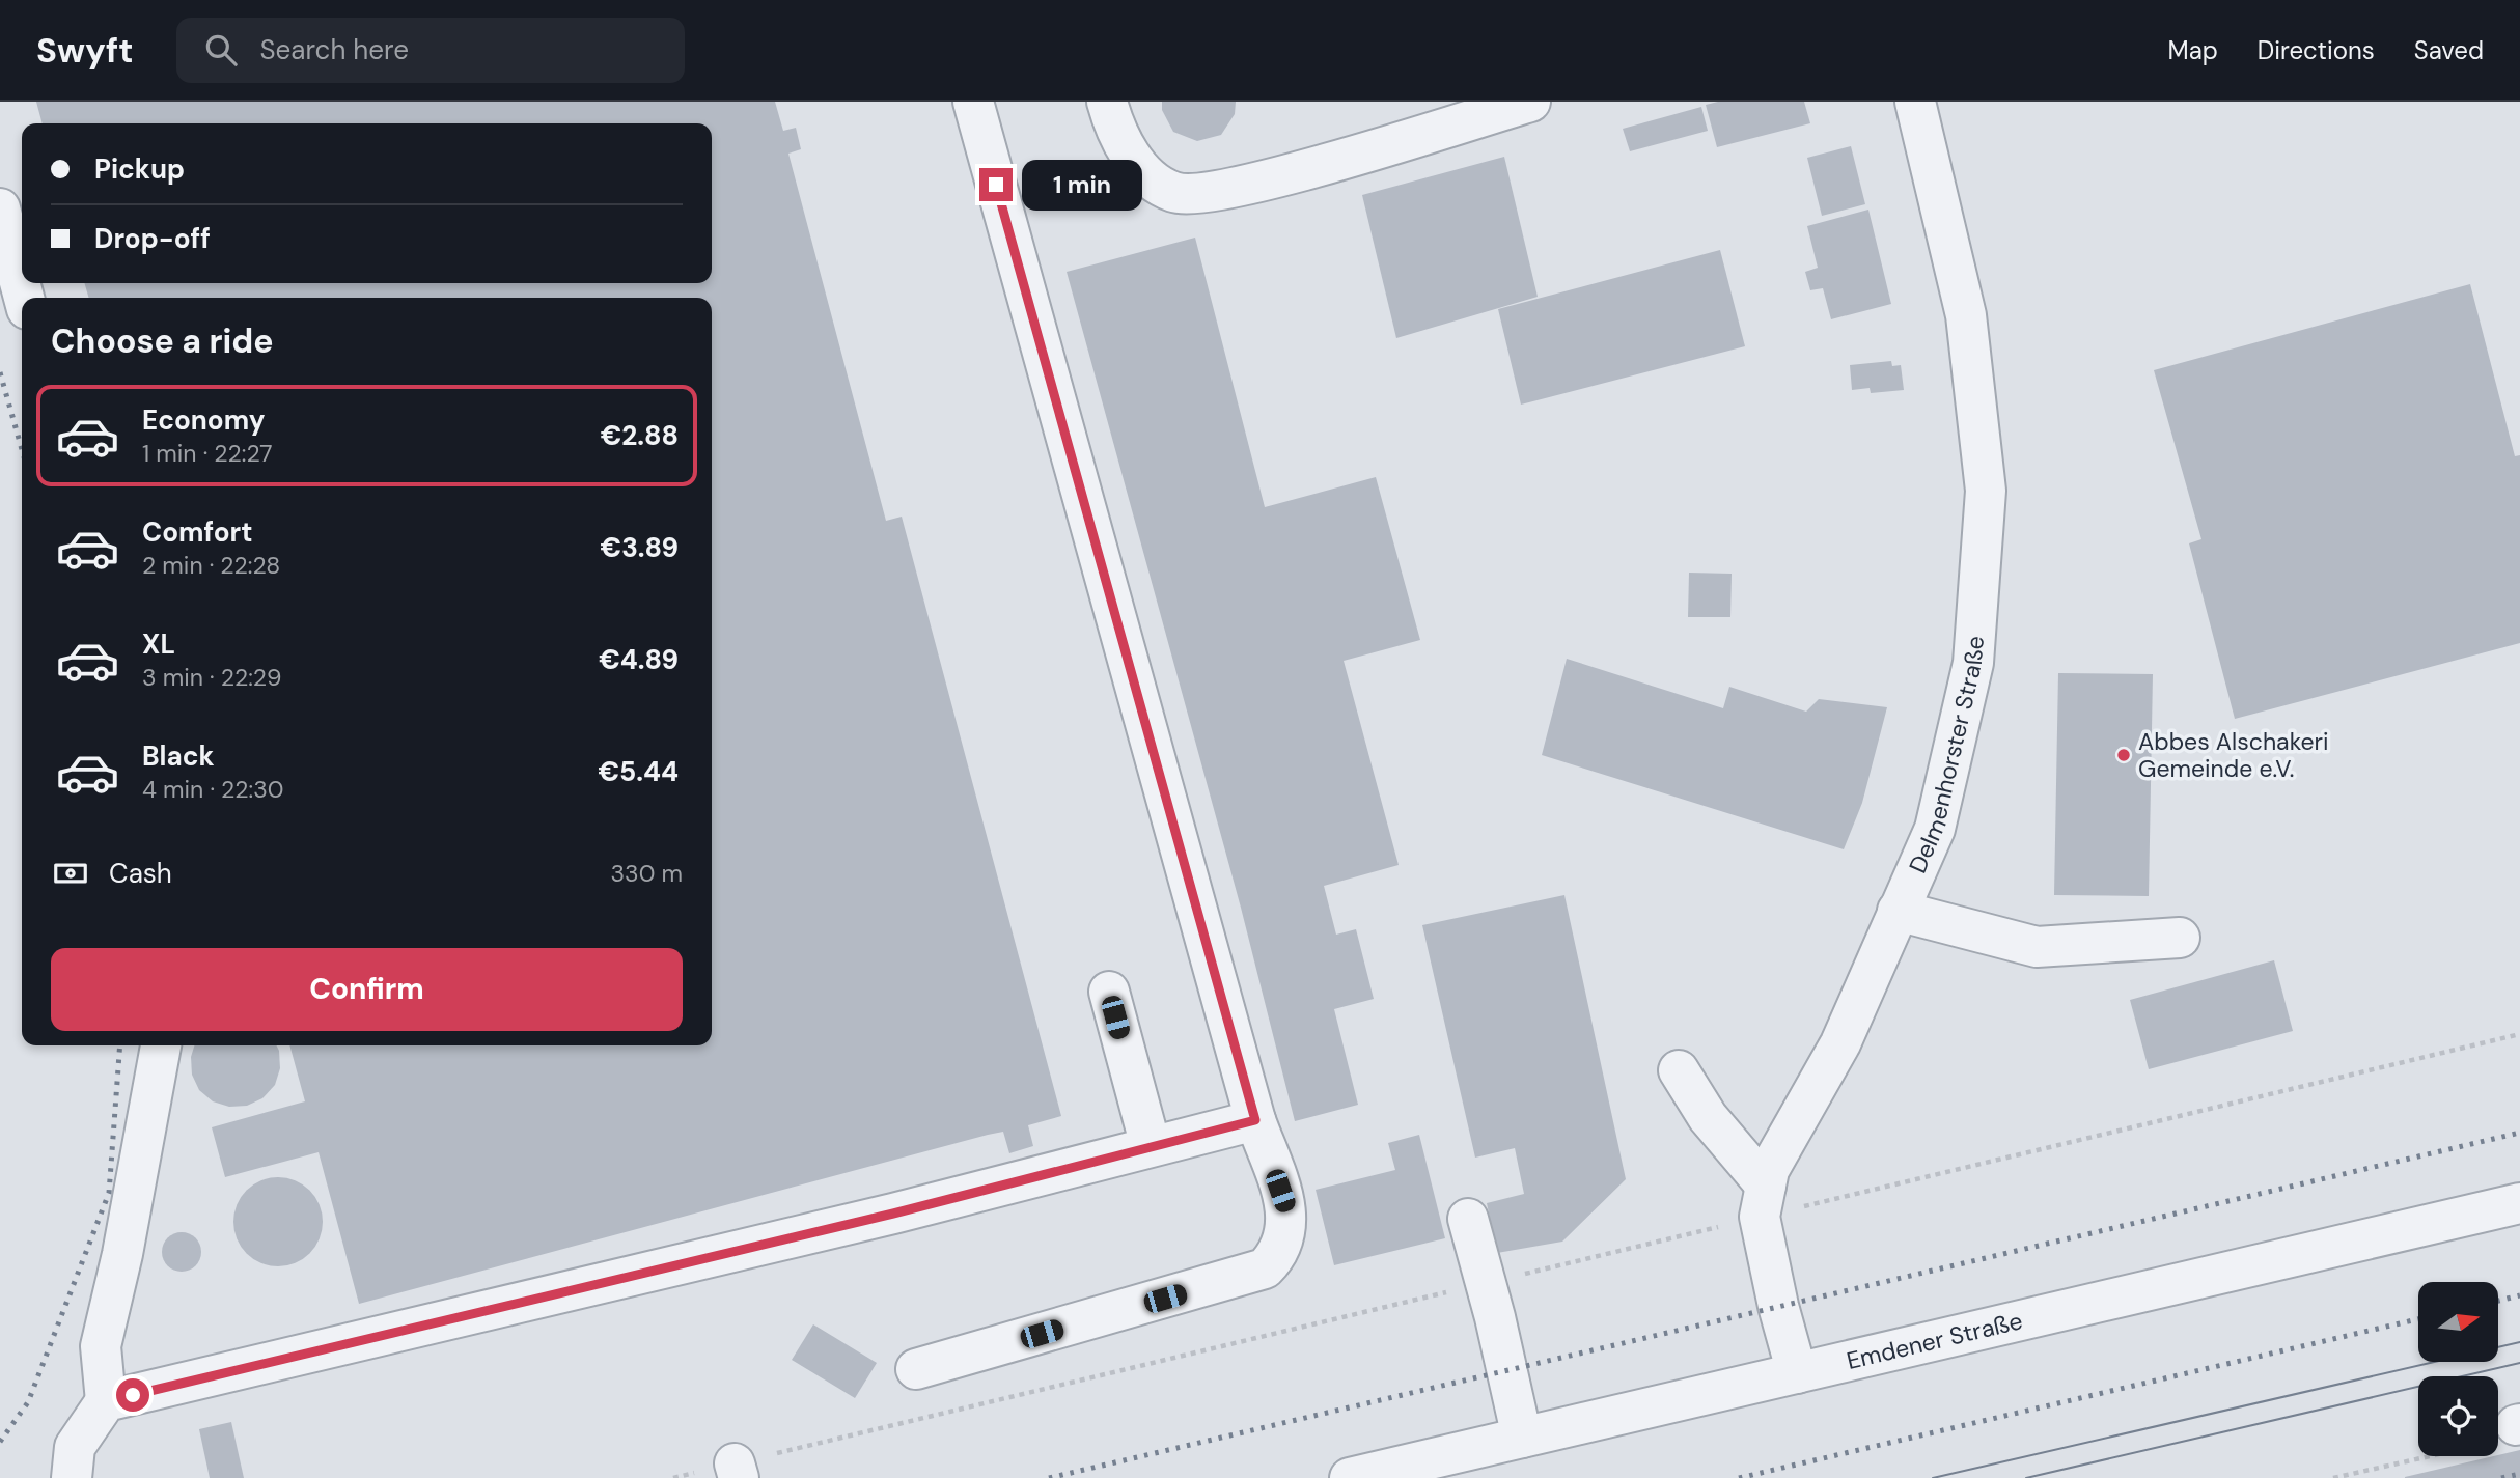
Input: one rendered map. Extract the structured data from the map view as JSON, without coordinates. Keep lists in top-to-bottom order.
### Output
{
  "streets": {
    "street": ["Delmenhorster Straße", "Emdener Straße"]
  },
  "places": ["Abbes Alschakeri Gemeinde e.V."],
  "north": "right",
  "page": {
    "header": "Swyft",
    "search": "Search here",
    "nav": ["Map", "Directions", "Saved"],
    "banner": ["Pickup", "Drop-off"],
    "bubble": "1 min",
    "heading": "Choose a ride",
    "list": [
      {
        "name": "Economy",
        "note": "1 min · 22:27",
        "value": "€2.88"
      },
      {
        "name": "Comfort",
        "note": "2 min · 22:28",
        "value": "€3.89"
      },
      {
        "name": "XL",
        "note": "3 min · 22:29",
        "value": "€4.89"
      },
      {
        "name": "Black",
        "note": "4 min · 22:30",
        "value": "€5.44"
      }
    ],
    "pay": ["Cash", "330 m"],
    "buttons": "Confirm"
  }
}
